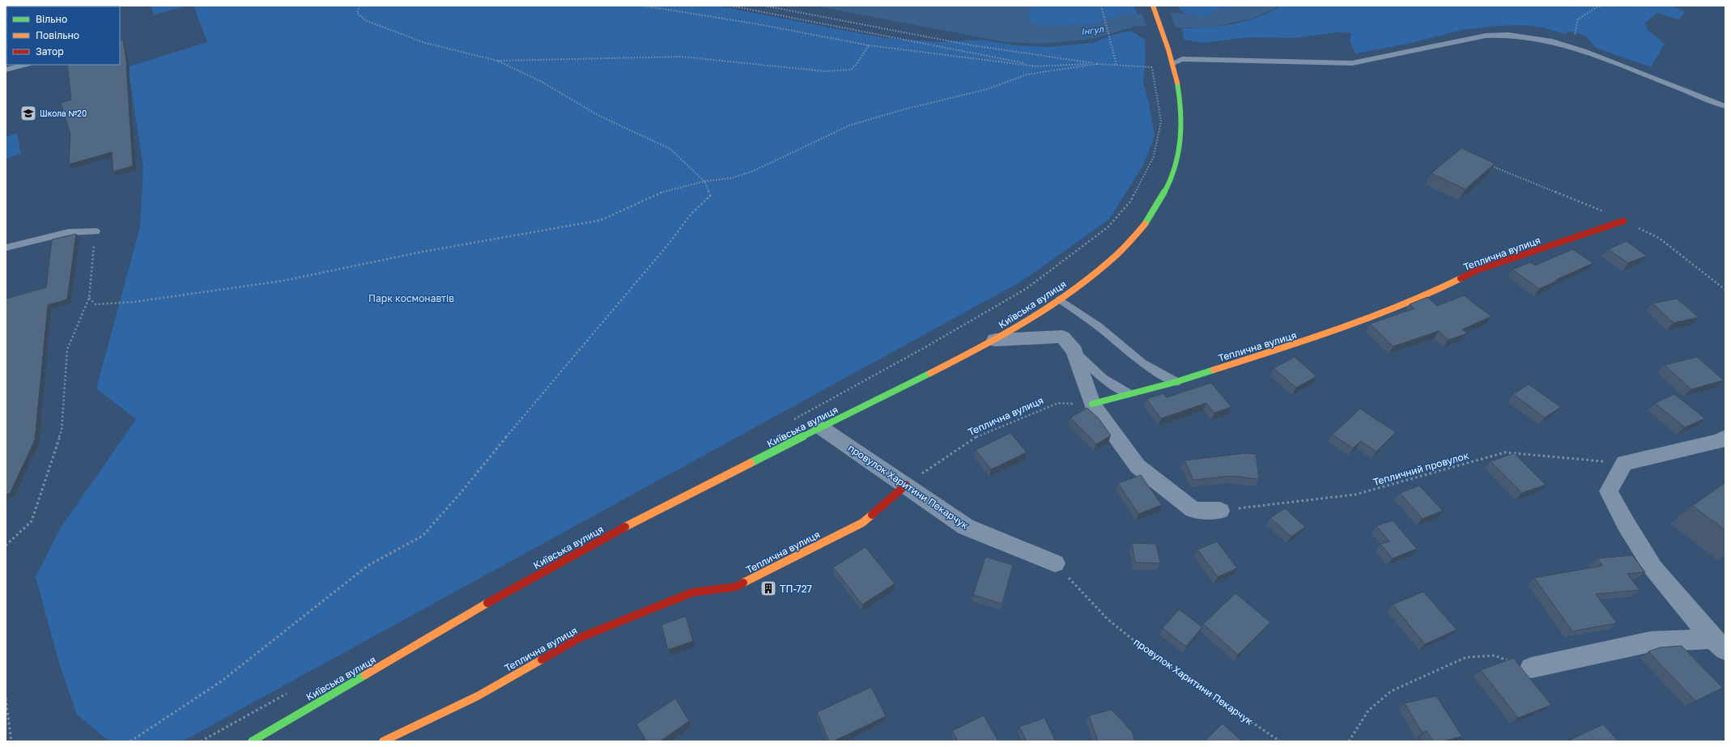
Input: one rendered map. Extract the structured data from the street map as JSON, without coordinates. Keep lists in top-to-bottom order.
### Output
{
  "streets": {
    "street": ["Теплична вулиця", "Київська вулиця", "провулок Харитини Пекарчук"],
    "path": ["Тепличний провулок"]
  },
  "crossings": [
    ["Теплична вулиця", "провулок Харитини Пекарчук"],
    ["Київська вулиця", "провулок Харитини Пекарчук"]
  ],
  "water": ["Інгул"],
  "parks": ["Парк космонавтів"],
  "places": {
    "school or university": ["Школа №20"],
    "building": ["ТП-727"]
  },
  "legend": ["Вільно", "Повільно", "Затор"]
}
